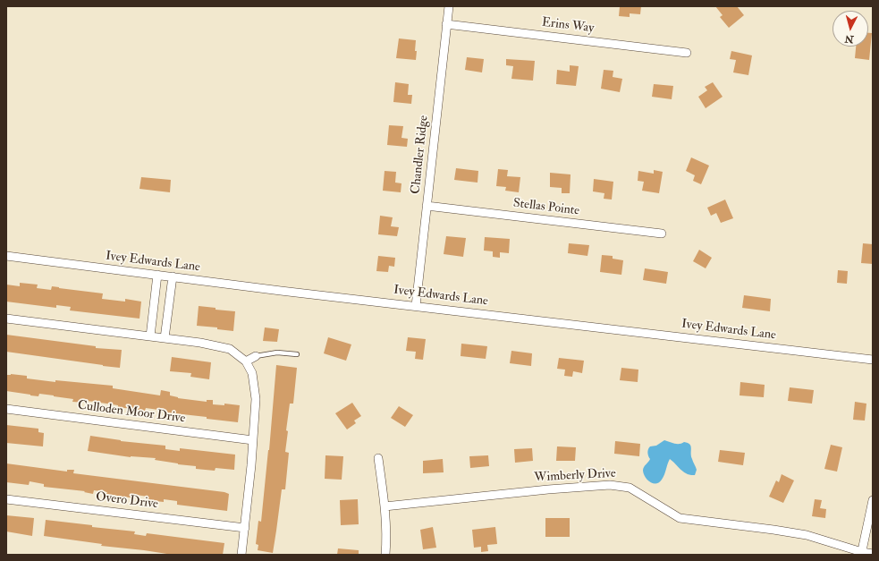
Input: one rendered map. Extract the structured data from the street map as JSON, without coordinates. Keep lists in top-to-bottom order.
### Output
{
  "streets": {
    "street": [
      "Erins Way",
      "Chandler Ridge",
      "Stellas Pointe",
      "Ivey Edwards Lane",
      "Culloden Moor Drive",
      "Wimberly Drive",
      "Overo Drive"
    ]
  },
  "crossings": [
    ["Erins Way", "Chandler Ridge"],
    ["Chandler Ridge", "Stellas Pointe"],
    ["Chandler Ridge", "Ivey Edwards Lane"]
  ],
  "north": "bottom"
}
